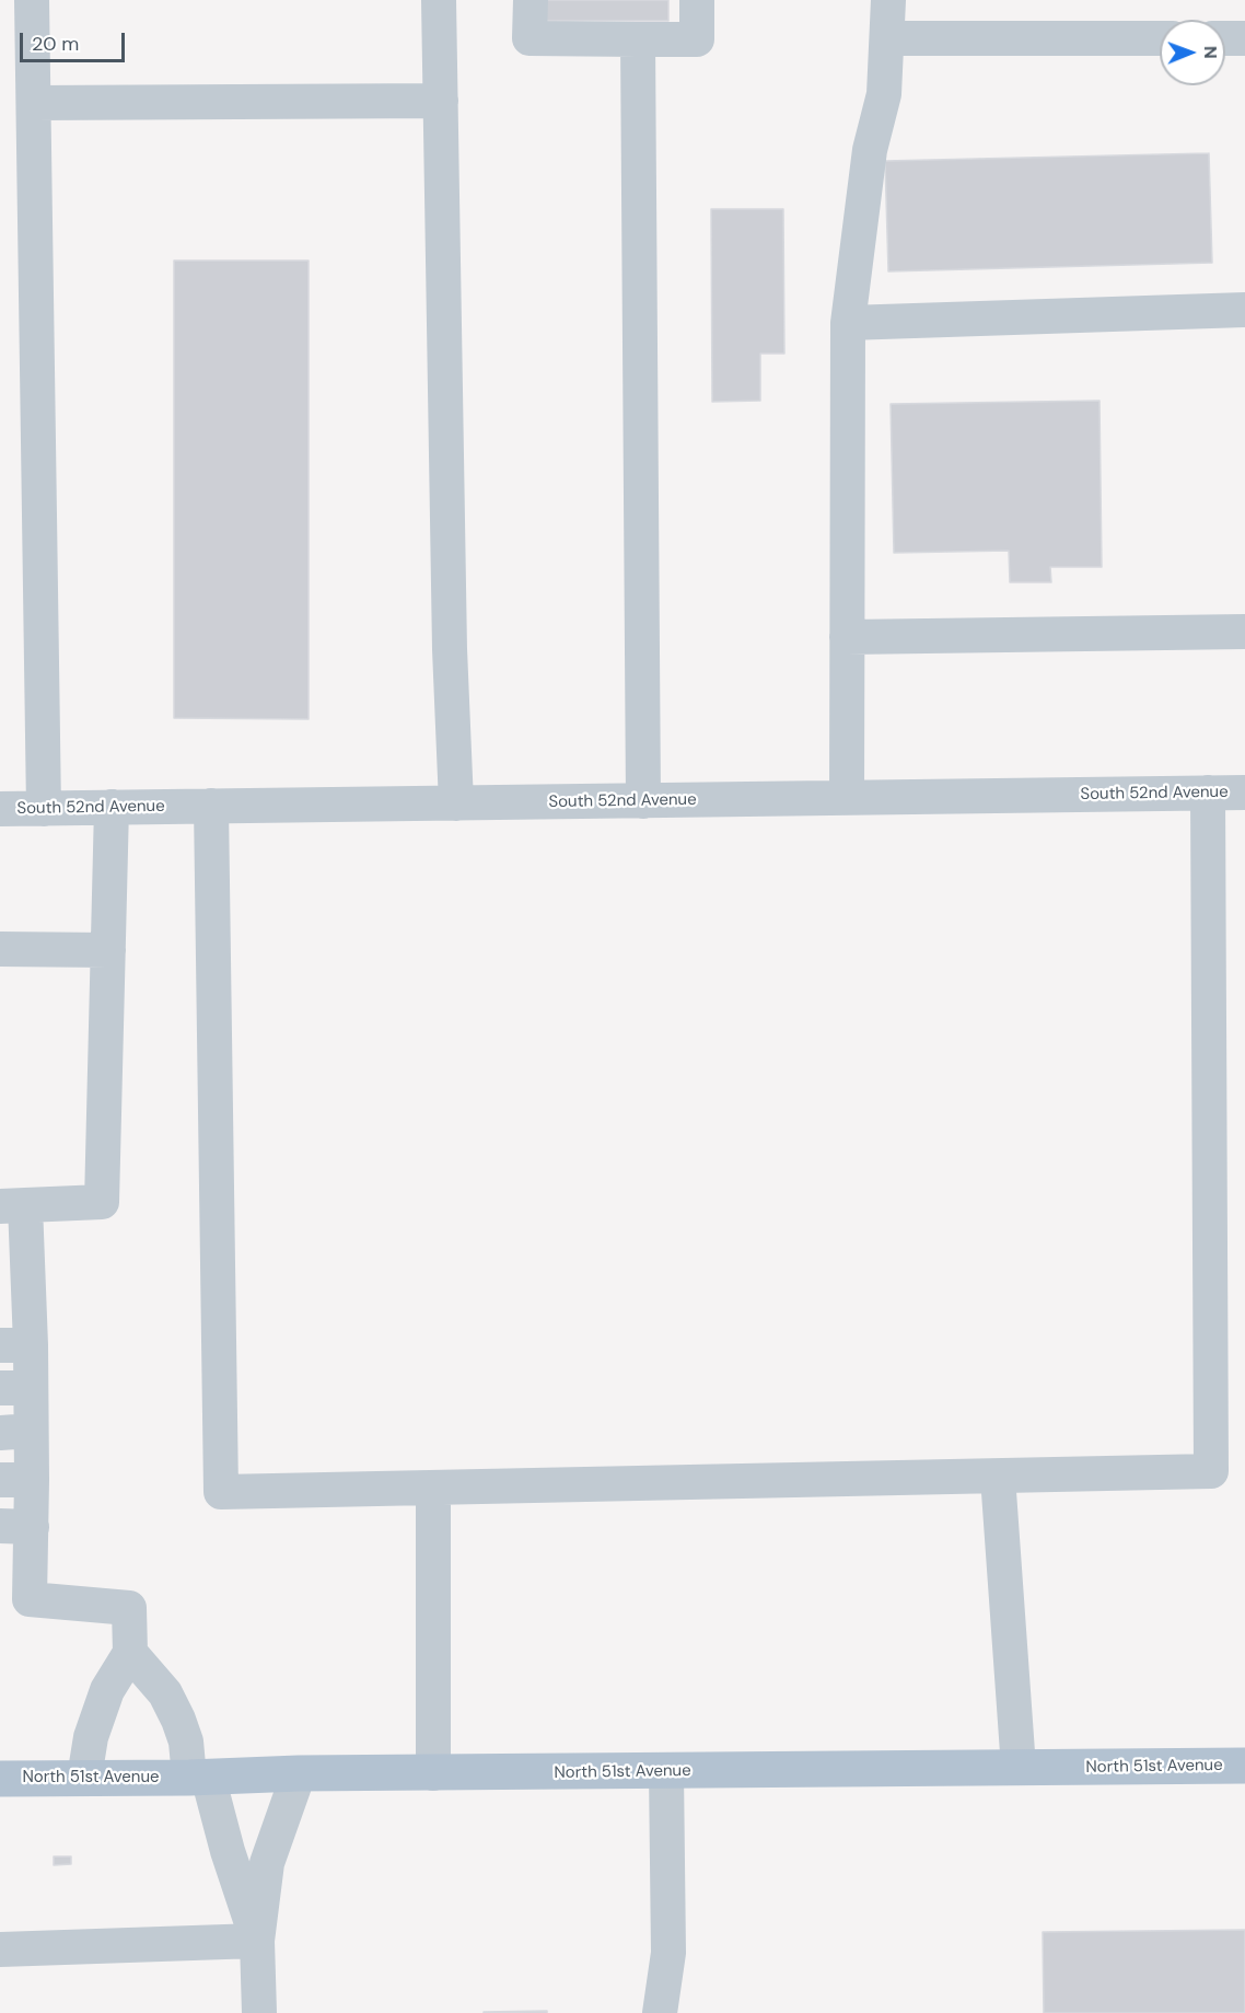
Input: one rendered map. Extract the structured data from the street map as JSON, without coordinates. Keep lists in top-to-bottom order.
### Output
{
  "streets": {
    "main road": ["North 51st Avenue"],
    "street": ["South 52nd Avenue"]
  },
  "scale_bar": "20 m",
  "north": "right"
}
